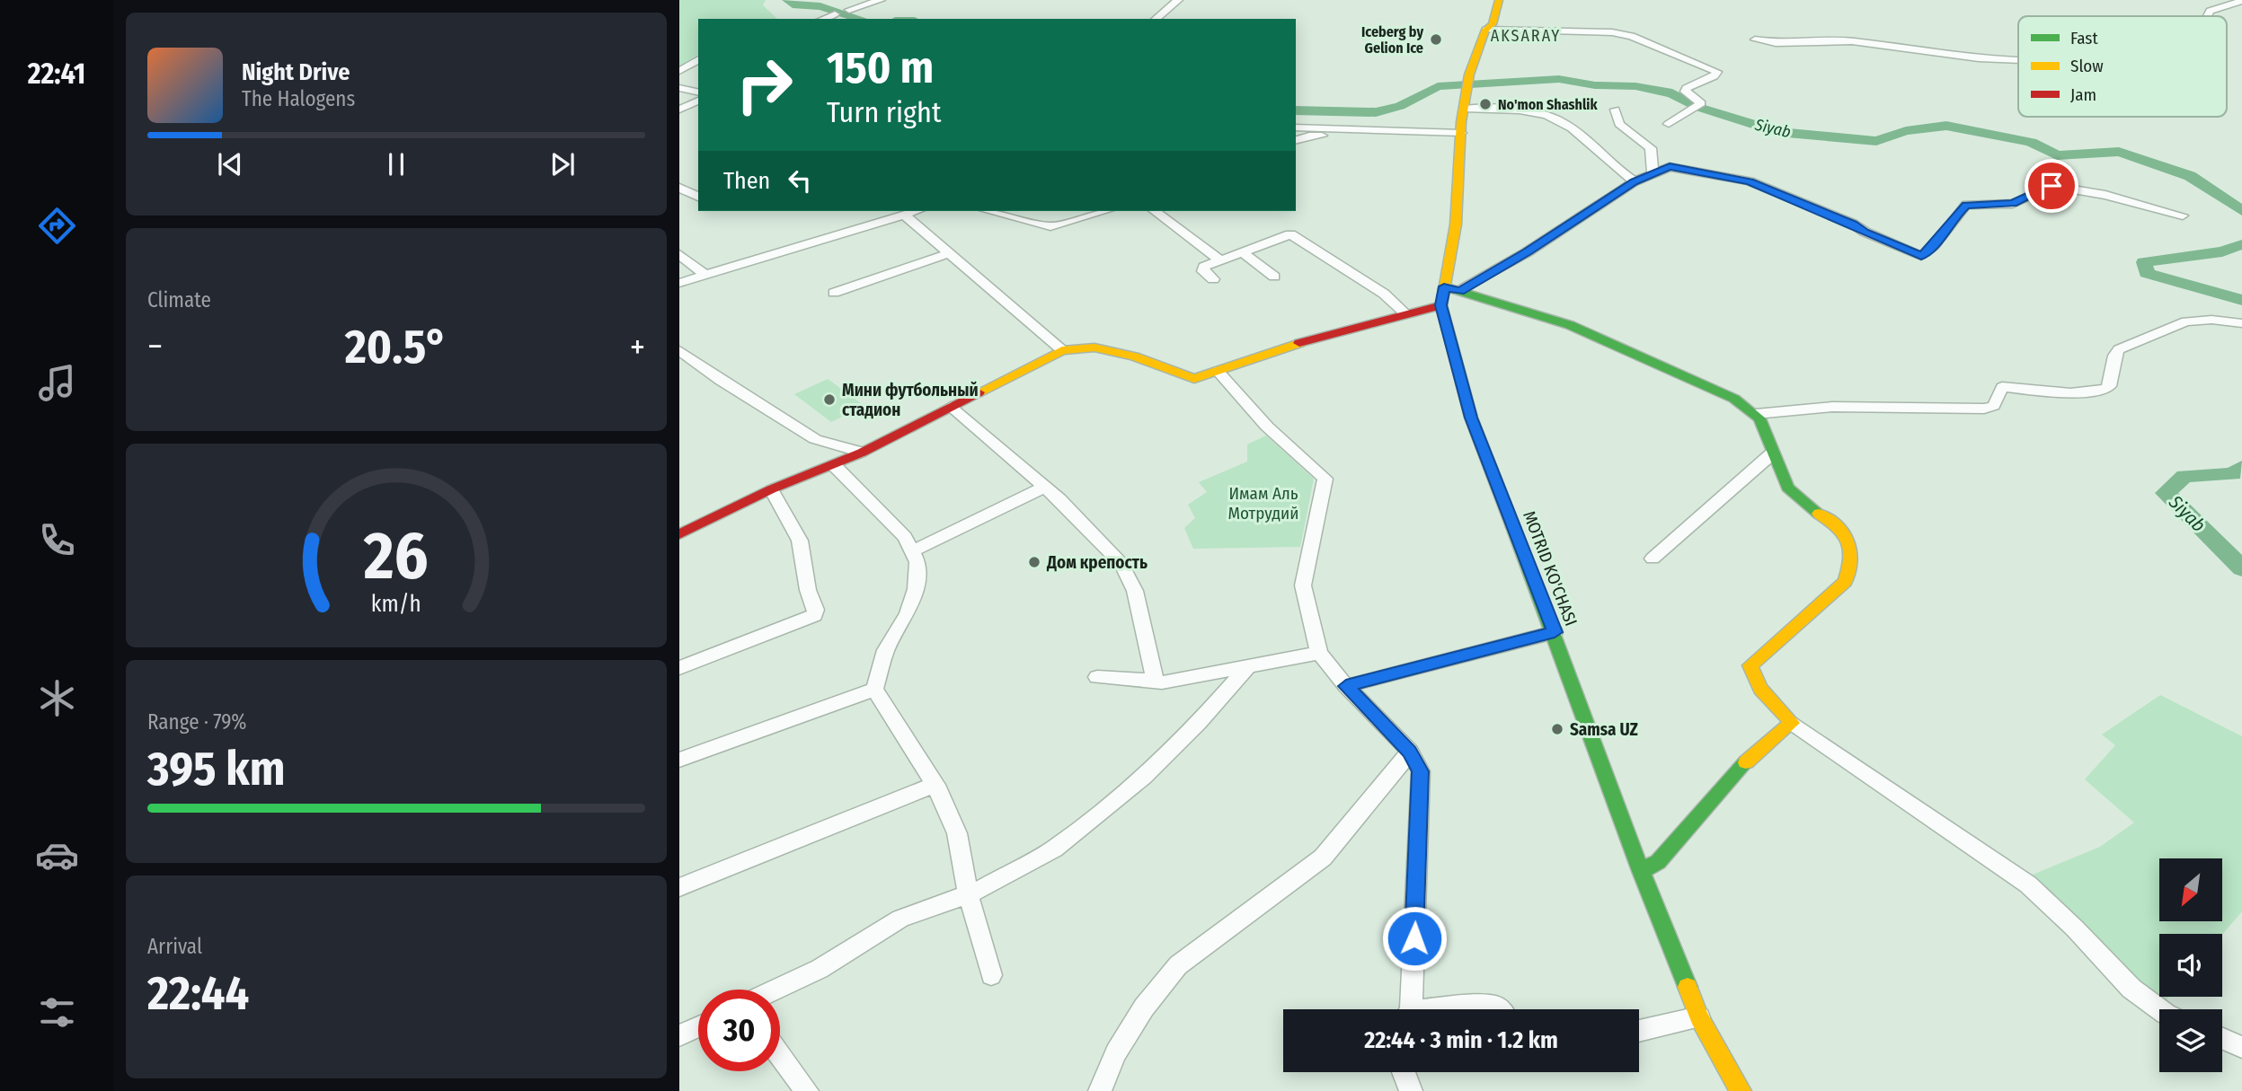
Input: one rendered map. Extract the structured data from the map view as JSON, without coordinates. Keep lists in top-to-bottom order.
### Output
{
  "streets": {
    "main road": ["MOTRID KO'CHASI"]
  },
  "districts": ["AKSARAY"],
  "water": ["Siyab"],
  "parks": ["Имам Аль Мотрудий"],
  "places": [
    "Iceberg by Gelion Ice",
    "No'mon Shashlik",
    "Мини футбольный стадион",
    "Дом крепость",
    "Samsa UZ"
  ],
  "legend": ["Fast", "Slow", "Jam"],
  "north": "bottom left",
  "page": {
    "tabs": "22:41",
    "turn": ["150 m", "Turn right"],
    "song": ["Night Drive", "The Halogens"],
    "then": "Then",
    "tile": [
      "Climate",
      ["Range · 79%", "395 km"],
      ["Arrival", "22:44"]
    ],
    "heat": ["−", "20.5°", "+"],
    "limit": "30",
    "trip": "22:44 · 3 min · 1.2 km",
    "gauge": ["26", "km/h"]
  }
}
